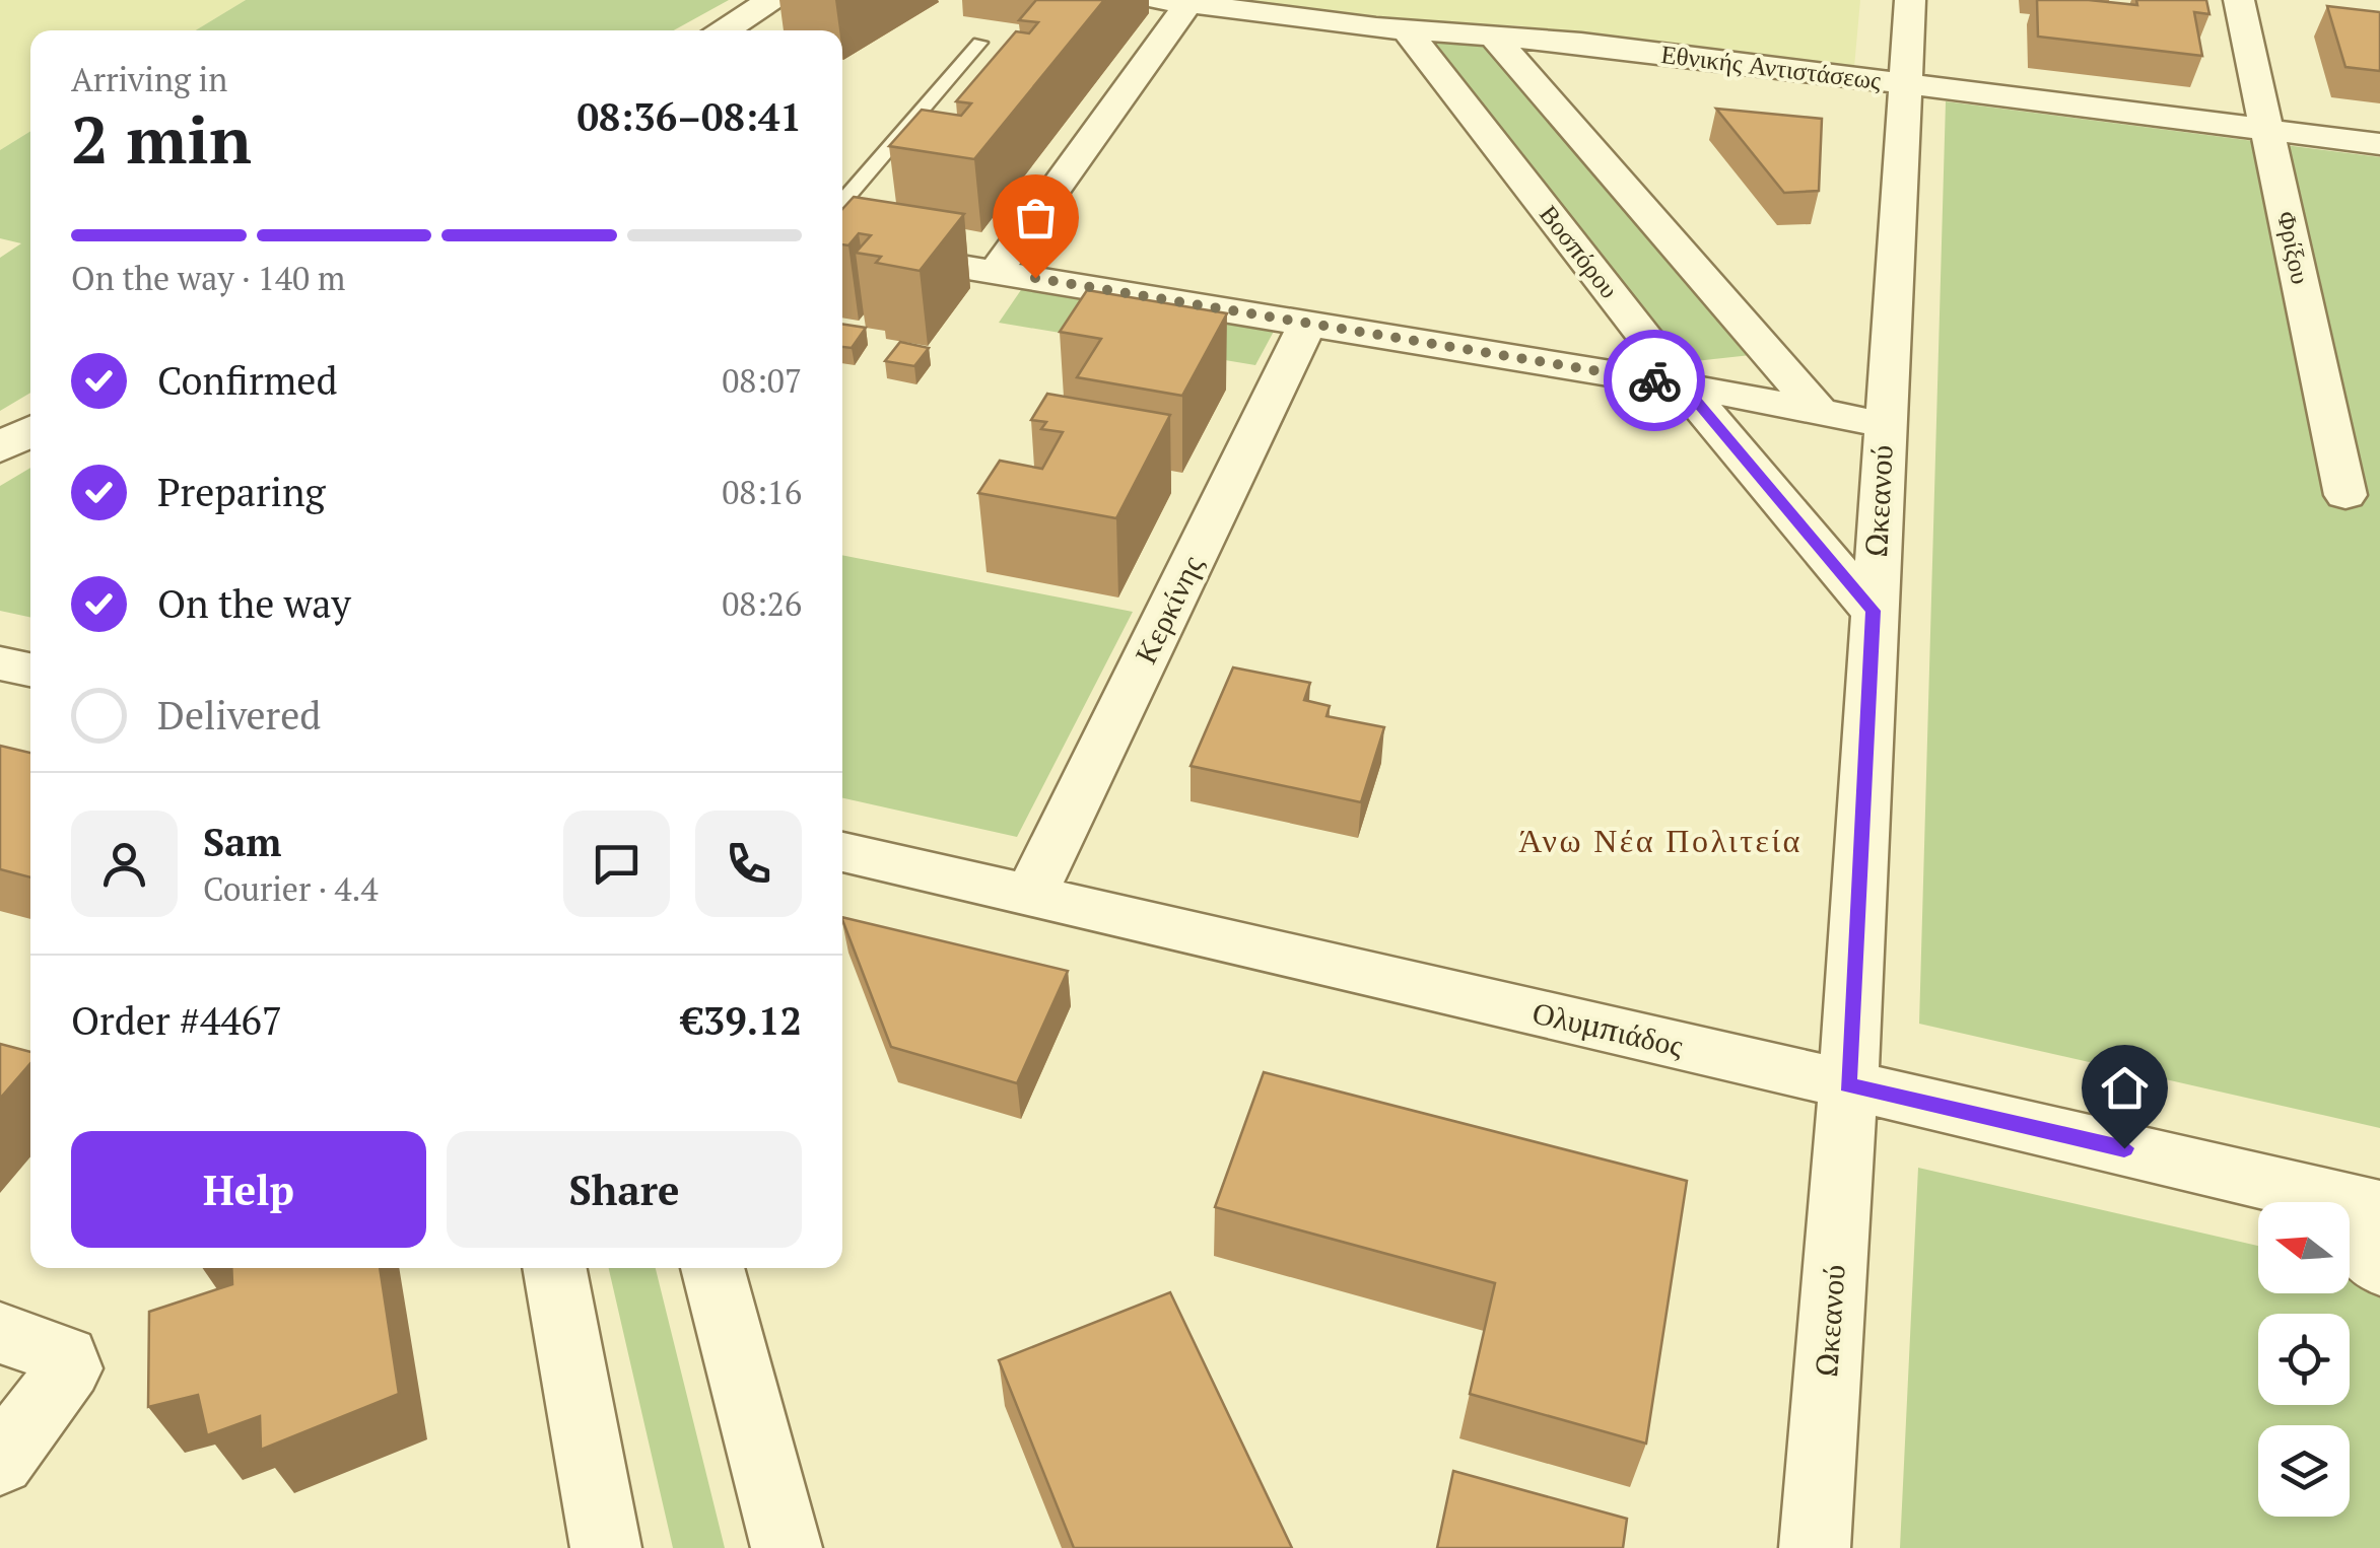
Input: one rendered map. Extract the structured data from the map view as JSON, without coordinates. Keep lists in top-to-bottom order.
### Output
{
  "streets": {
    "street": [
      "Εθνικής Αντιστάσεως",
      "Φρίξου",
      "Βοσπόρου",
      "Ωκεανού",
      "Κερκίνης",
      "Ολυμπιάδος"
    ]
  },
  "crossings": [
    ["Εθνικής Αντιστάσεως", "Φρίξου"],
    ["Εθνικής Αντιστάσεως", "Βοσπόρου"],
    ["Εθνικής Αντιστάσεως", "Ωκεανού"],
    ["Βοσπόρου", "Ωκεανού"],
    ["Ωκεανού", "Ολυμπιάδος"],
    ["Κερκίνης", "Ολυμπιάδος"]
  ],
  "districts": ["Άνω Νέα Πολιτεία"],
  "north": "left",
  "page": {
    "heading": ["2 min", "Arriving in", "08:36–08:41"],
    "panel": [
      "Sam",
      "Courier · 4.4",
      "Order #4467",
      "€39.12"
    ],
    "bar": "On the way · 140 m",
    "list": [
      ["Confirmed", "08:07"],
      ["Preparing", "08:16"],
      ["On the way", "08:26"],
      "Delivered"
    ],
    "buttons": ["Help", "Share"]
  }
}
